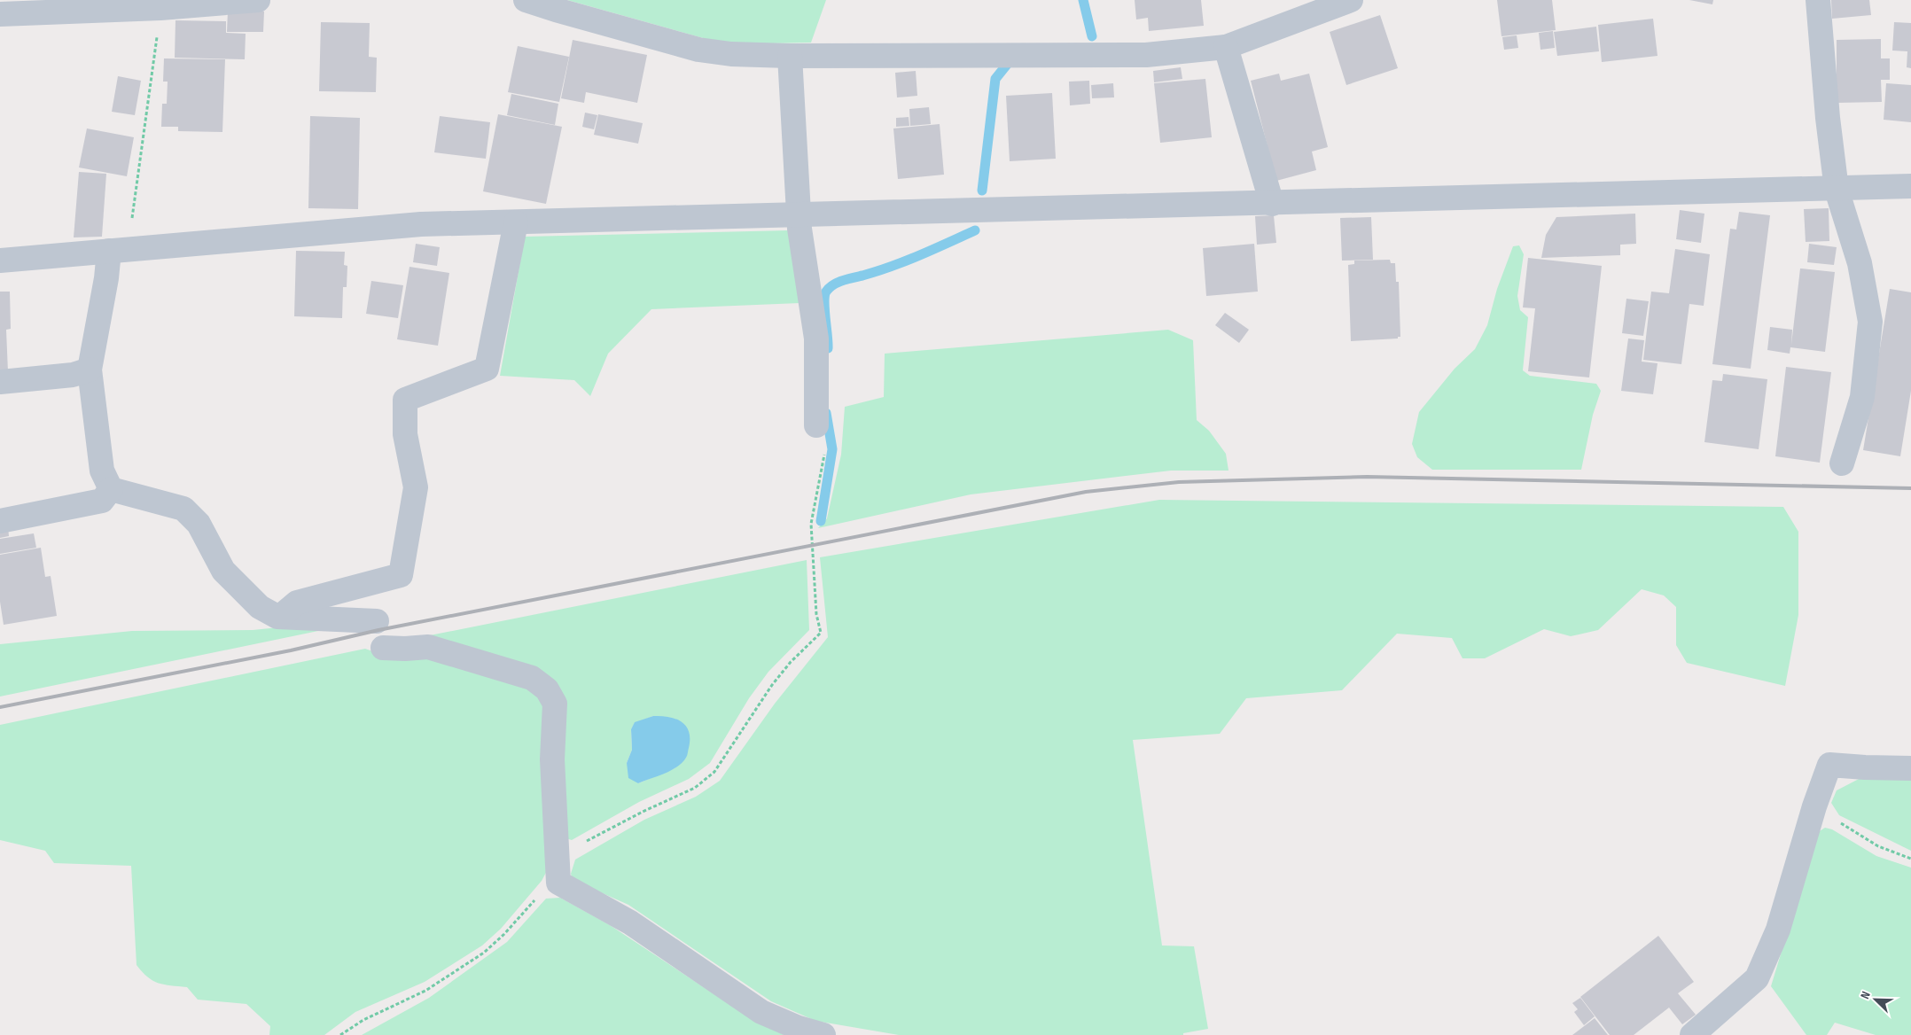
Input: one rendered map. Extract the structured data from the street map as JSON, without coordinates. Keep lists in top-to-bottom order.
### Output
{
  "north": "top left"
}
